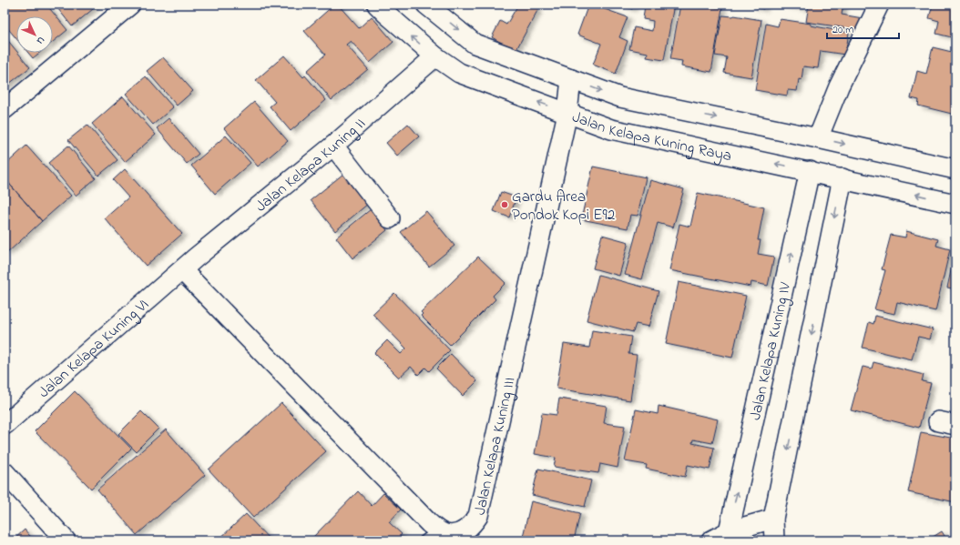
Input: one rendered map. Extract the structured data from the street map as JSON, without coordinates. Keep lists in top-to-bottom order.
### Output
{
  "streets": {
    "street": [
      "Jalan Kelapa Kuning Raya",
      "Jalan Kelapa Kuning II",
      "Jalan Kelapa Kuning VI",
      "Jalan Kelapa Kuning IV",
      "Jalan Kelapa Kuning III"
    ]
  },
  "crossings": [
    ["Jalan Kelapa Kuning Raya", "Jalan Kelapa Kuning II"],
    ["Jalan Kelapa Kuning Raya", "Jalan Kelapa Kuning IV"],
    ["Jalan Kelapa Kuning Raya", "Jalan Kelapa Kuning III"],
    ["Jalan Kelapa Kuning II", "Jalan Kelapa Kuning VI"],
    ["Jalan Kelapa Kuning II", "Jalan Kelapa Kuning III"],
    ["Jalan Kelapa Kuning VI", "Jalan Kelapa Kuning III"]
  ],
  "places": ["Gardu Area Pondok Kopi E92"],
  "scale_bar": "20 m",
  "north": "bottom right"
}
